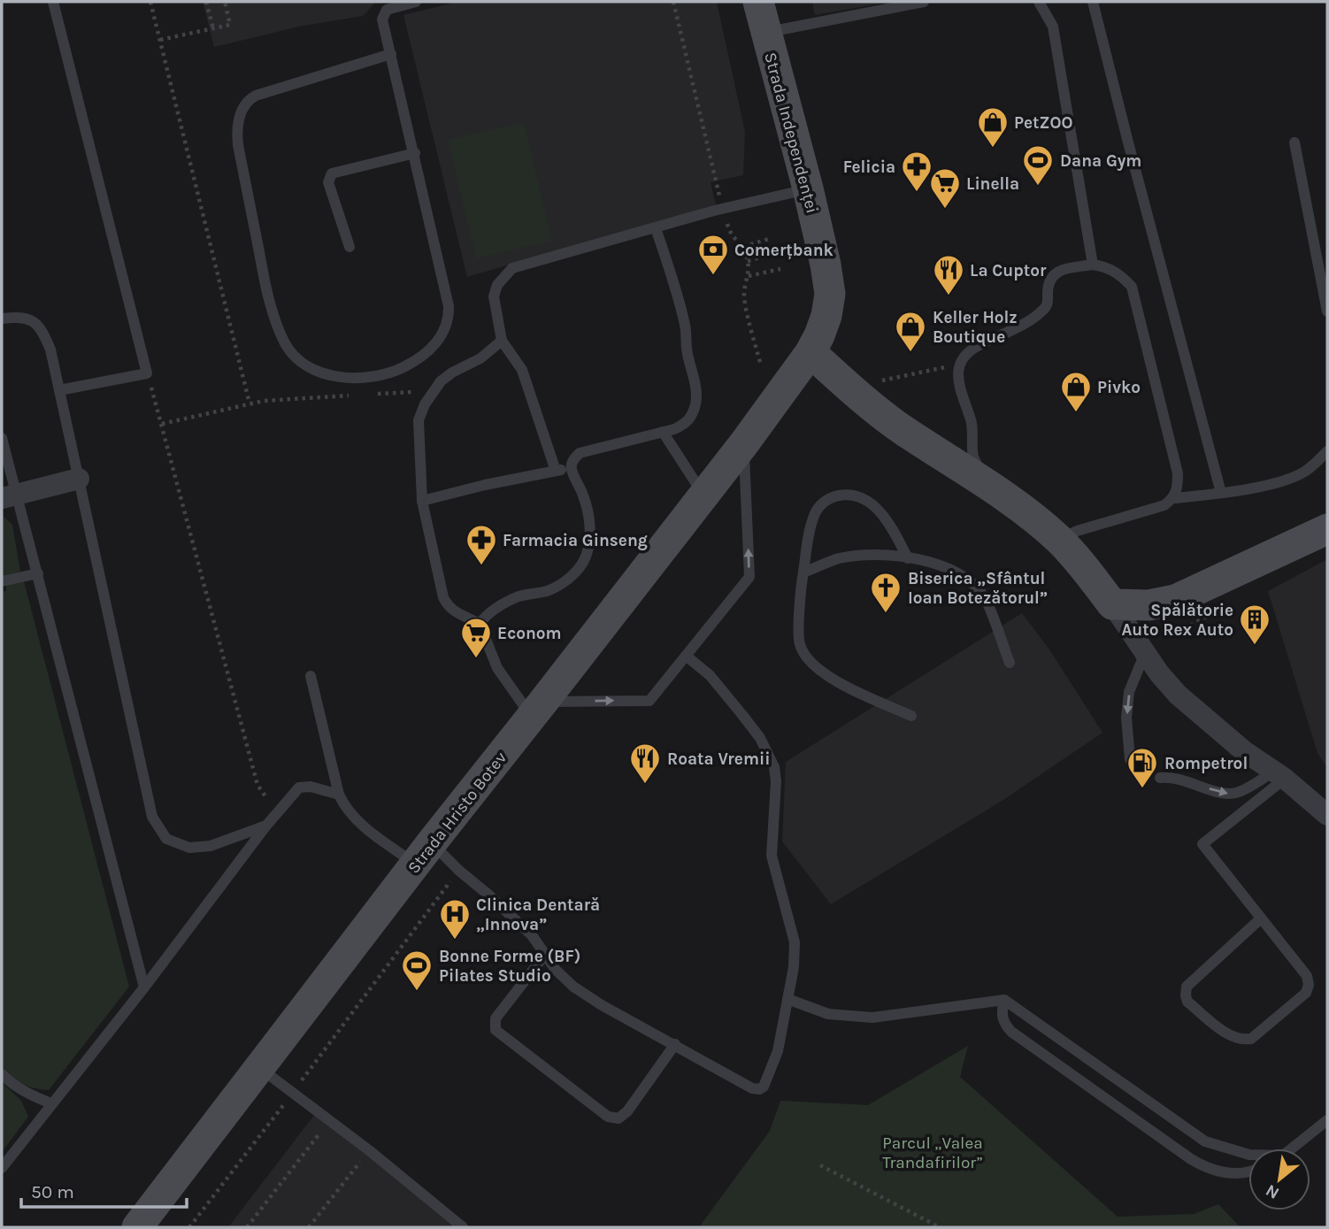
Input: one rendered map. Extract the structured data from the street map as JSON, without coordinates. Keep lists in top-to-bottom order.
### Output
{
  "streets": {
    "main road": ["Strada Independenței", "Strada Hristo Botev"]
  },
  "crossings": [
    ["Strada Independenței", "Strada Hristo Botev"]
  ],
  "parks": ["Parcul „Valea Trandafirilor”"],
  "places": {
    "shop": ["PetZOO", "Keller Holz Boutique", "Pivko"],
    "sports": ["Dana Gym", "Bonne Forme (BF) Pilates Studio"],
    "pharmacy": ["Felicia", "Farmacia Ginseng"],
    "supermarket": ["Linella", "Econom"],
    "bank": ["Comerțbank"],
    "restaurant": ["La Cuptor", "Roata Vremii"],
    "church": ["Biserica „Sfântul Ioan Botezătorul”"],
    "building": ["Spălătorie Auto Rex Auto"],
    "fuel station": ["Rompetrol"],
    "hospital": ["Clinica Dentară „Innova”"]
  },
  "scale_bar": "50 m",
  "north": "bottom left"
}
